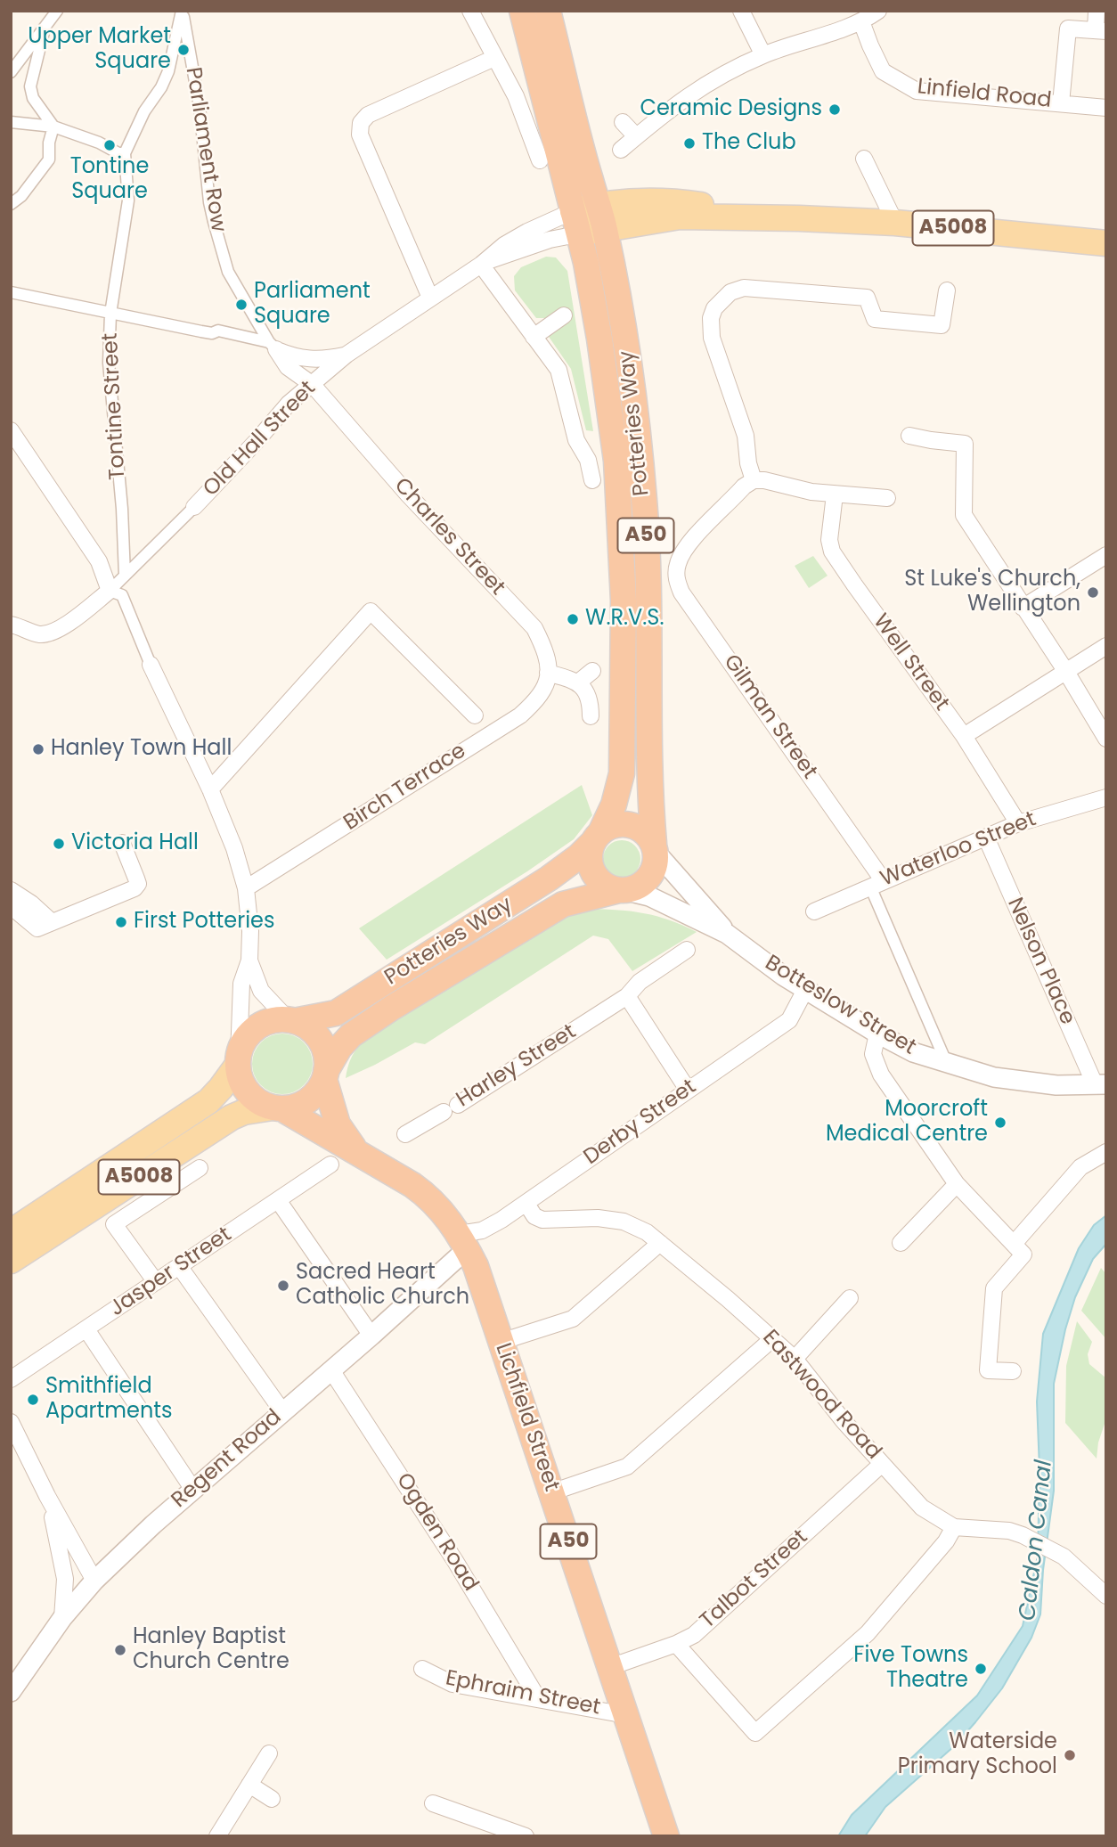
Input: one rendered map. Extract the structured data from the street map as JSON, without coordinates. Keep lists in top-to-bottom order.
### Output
{
  "streets": {
    "highway": ["Potteries Way", "A50", "Lichfield Street"],
    "main road": ["A5008"],
    "street": [
      "Linfield Road",
      "Parliament Row",
      "Tontine Street",
      "Old Hall Street",
      "Charles Street",
      "Well Street",
      "Gilman Street",
      "Birch Terrace",
      "Waterloo Street",
      "Nelson Place",
      "Botteslow Street",
      "Harley Street",
      "Derby Street",
      "Jasper Street",
      "Eastwood Road",
      "Regent Road",
      "Ogden Road",
      "Talbot Street",
      "Ephraim Street"
    ]
  },
  "crossings": [
    ["Parliament Row", "Old Hall Street"],
    ["Parliament Row", "Charles Street"],
    ["A5008", "Potteries Way"],
    ["A5008", "Old Hall Street"],
    ["A5008", "Lichfield Street"],
    ["Tontine Street", "Old Hall Street"],
    ["Potteries Way", "Old Hall Street"],
    ["Potteries Way", "Botteslow Street"],
    ["Potteries Way", "Lichfield Street"],
    ["Old Hall Street", "Charles Street"],
    ["Charles Street", "Birch Terrace"],
    ["Well Street", "Waterloo Street"],
    ["Gilman Street", "Waterloo Street"],
    ["Waterloo Street", "Nelson Place"],
    ["Nelson Place", "Botteslow Street"],
    ["Botteslow Street", "Derby Street"],
    ["Derby Street", "Eastwood Road"],
    ["Derby Street", "Lichfield Street"],
    ["Derby Street", "Regent Road"],
    ["Eastwood Road", "Talbot Street"],
    ["Lichfield Street", "Regent Road"],
    ["Lichfield Street", "Talbot Street"],
    ["Lichfield Street", "Ephraim Street"],
    ["Regent Road", "Ogden Road"],
    ["Ogden Road", "Ephraim Street"]
  ],
  "water": ["Caldon Canal"],
  "places": [
    "Upper Market Square",
    "Ceramic Designs",
    "The Club",
    "Tontine Square",
    "Parliament Square",
    "St Luke's Church, Wellington",
    "W.R.V.S.",
    "Hanley Town Hall",
    "Victoria Hall",
    "First Potteries",
    "Moorcroft Medical Centre",
    "Sacred Heart Catholic Church",
    "Smithfield Apartments",
    "Hanley Baptist Church Centre",
    "Five Towns Theatre",
    "Waterside Primary School"
  ]
}
